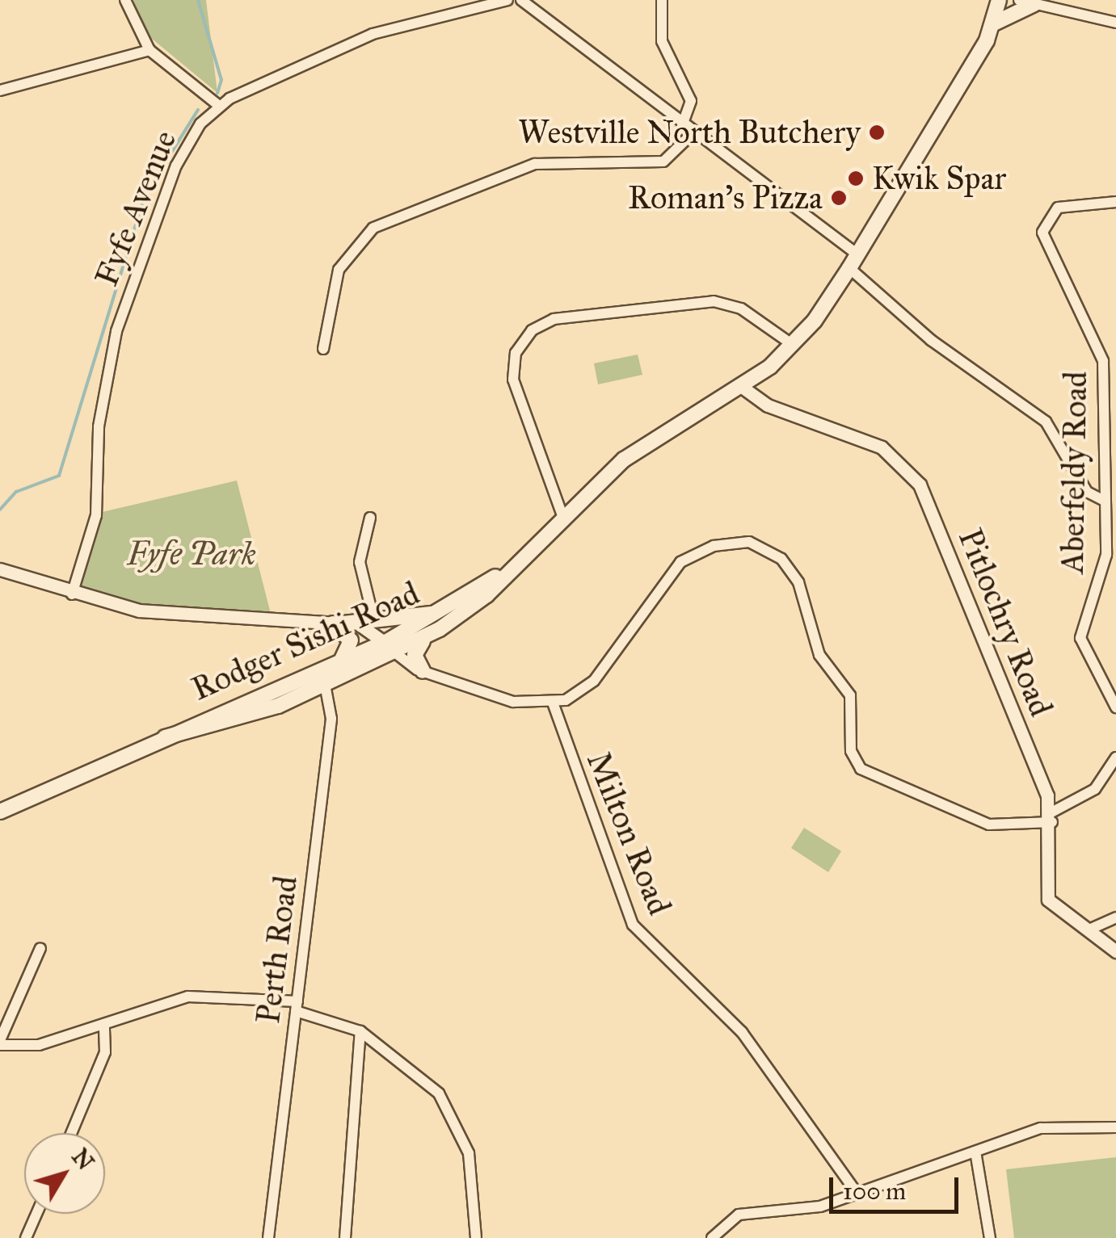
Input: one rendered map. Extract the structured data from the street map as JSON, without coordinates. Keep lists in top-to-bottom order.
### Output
{
  "streets": {
    "main road": ["Rodger Sishi Road"],
    "street": [
      "Fyfe Avenue",
      "Aberfeldy Road",
      "Pitlochry Road",
      "Milton Road",
      "Perth Road"
    ]
  },
  "crossings": [
    ["Pitlochry Road", "Rodger Sishi Road"],
    ["Rodger Sishi Road", "Perth Road"]
  ],
  "parks": ["Fyfe Park"],
  "places": ["Westville North Butchery", "Kwik Spar", "Roman's Pizza"],
  "scale_bar": "100 m",
  "north": "top right"
}
